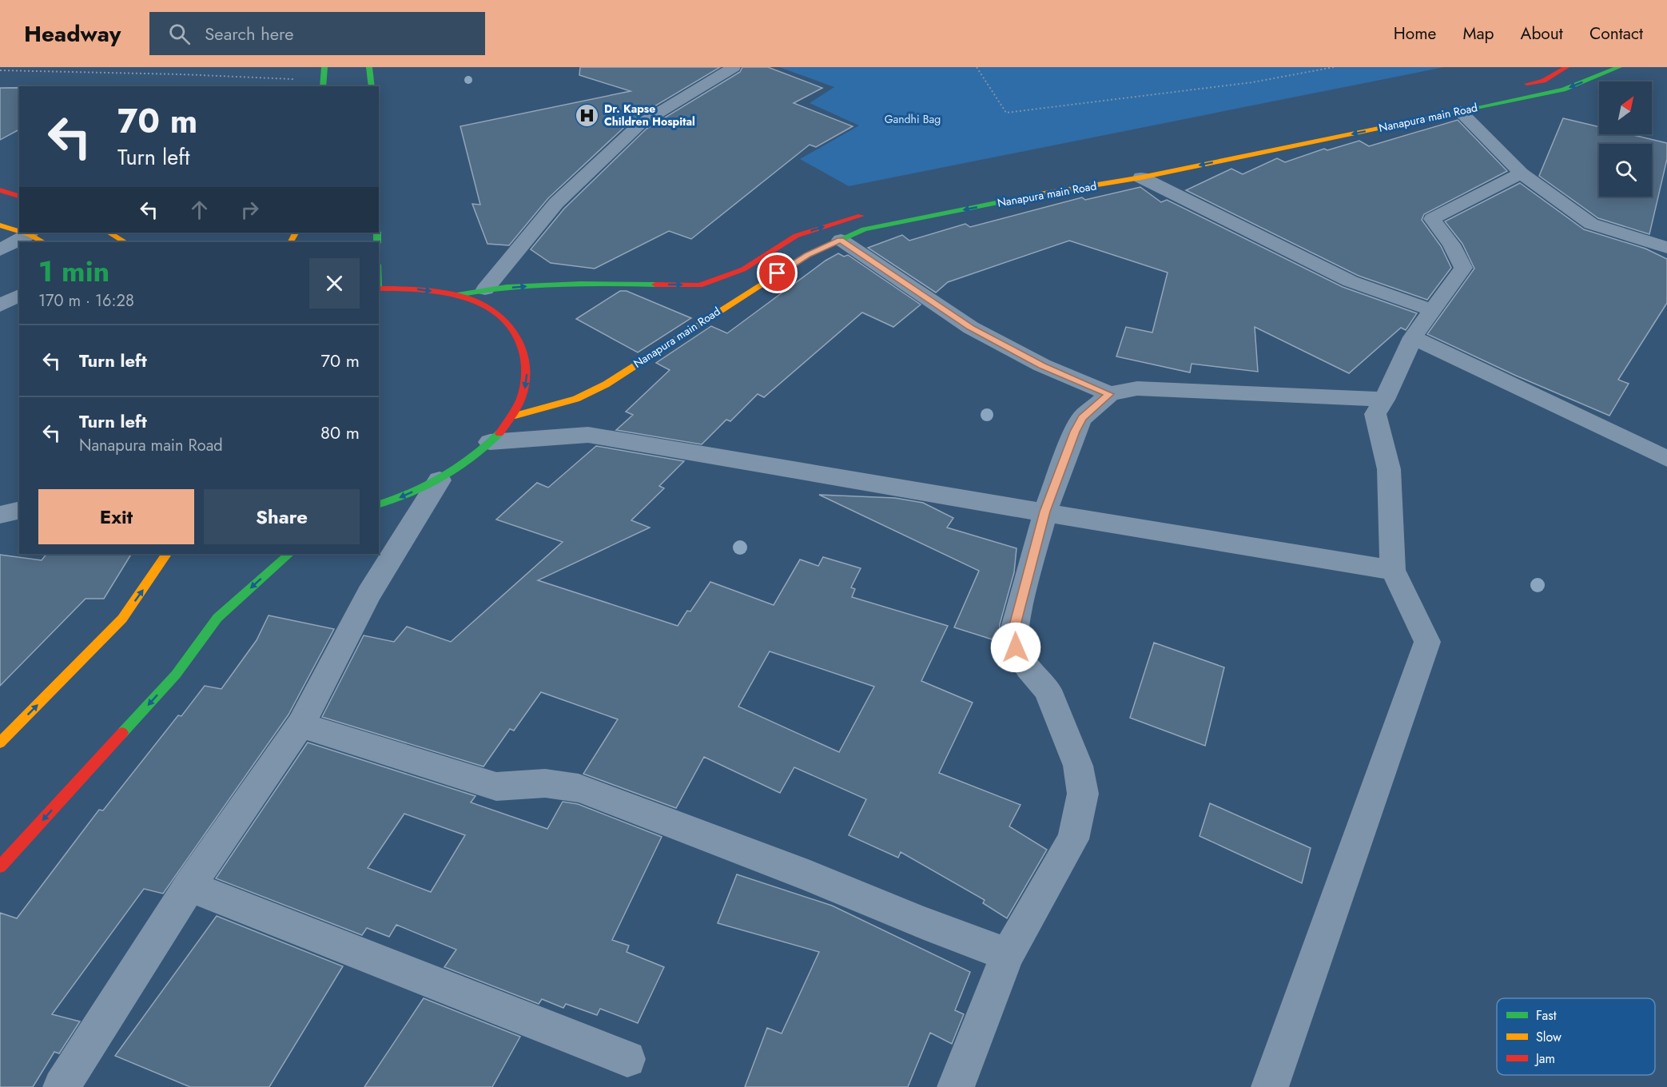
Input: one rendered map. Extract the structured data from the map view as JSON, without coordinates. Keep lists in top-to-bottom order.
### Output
{
  "streets": {
    "main road": ["Nanapura main Road"]
  },
  "one_way": ["Nanapura main Road"],
  "parks": ["Gandhi Bag"],
  "places": {
    "hospital": ["Dr. Kapse Children Hospital"]
  },
  "legend": ["Fast", "Slow", "Jam"],
  "north": "top right",
  "page": {
    "header": "Headway",
    "search": "Search here",
    "nav": [
      "Home",
      "Map",
      "About",
      "Contact"
    ],
    "turn": ["70 m", "Turn left"],
    "heading": ["1 min", "170 m · 16:28"],
    "list": [
      {
        "name": "Turn left",
        "value": "70 m"
      },
      {
        "name": "Turn left",
        "note": "Nanapura main Road",
        "value": "80 m"
      }
    ],
    "buttons": ["Exit", "Share"]
  }
}
